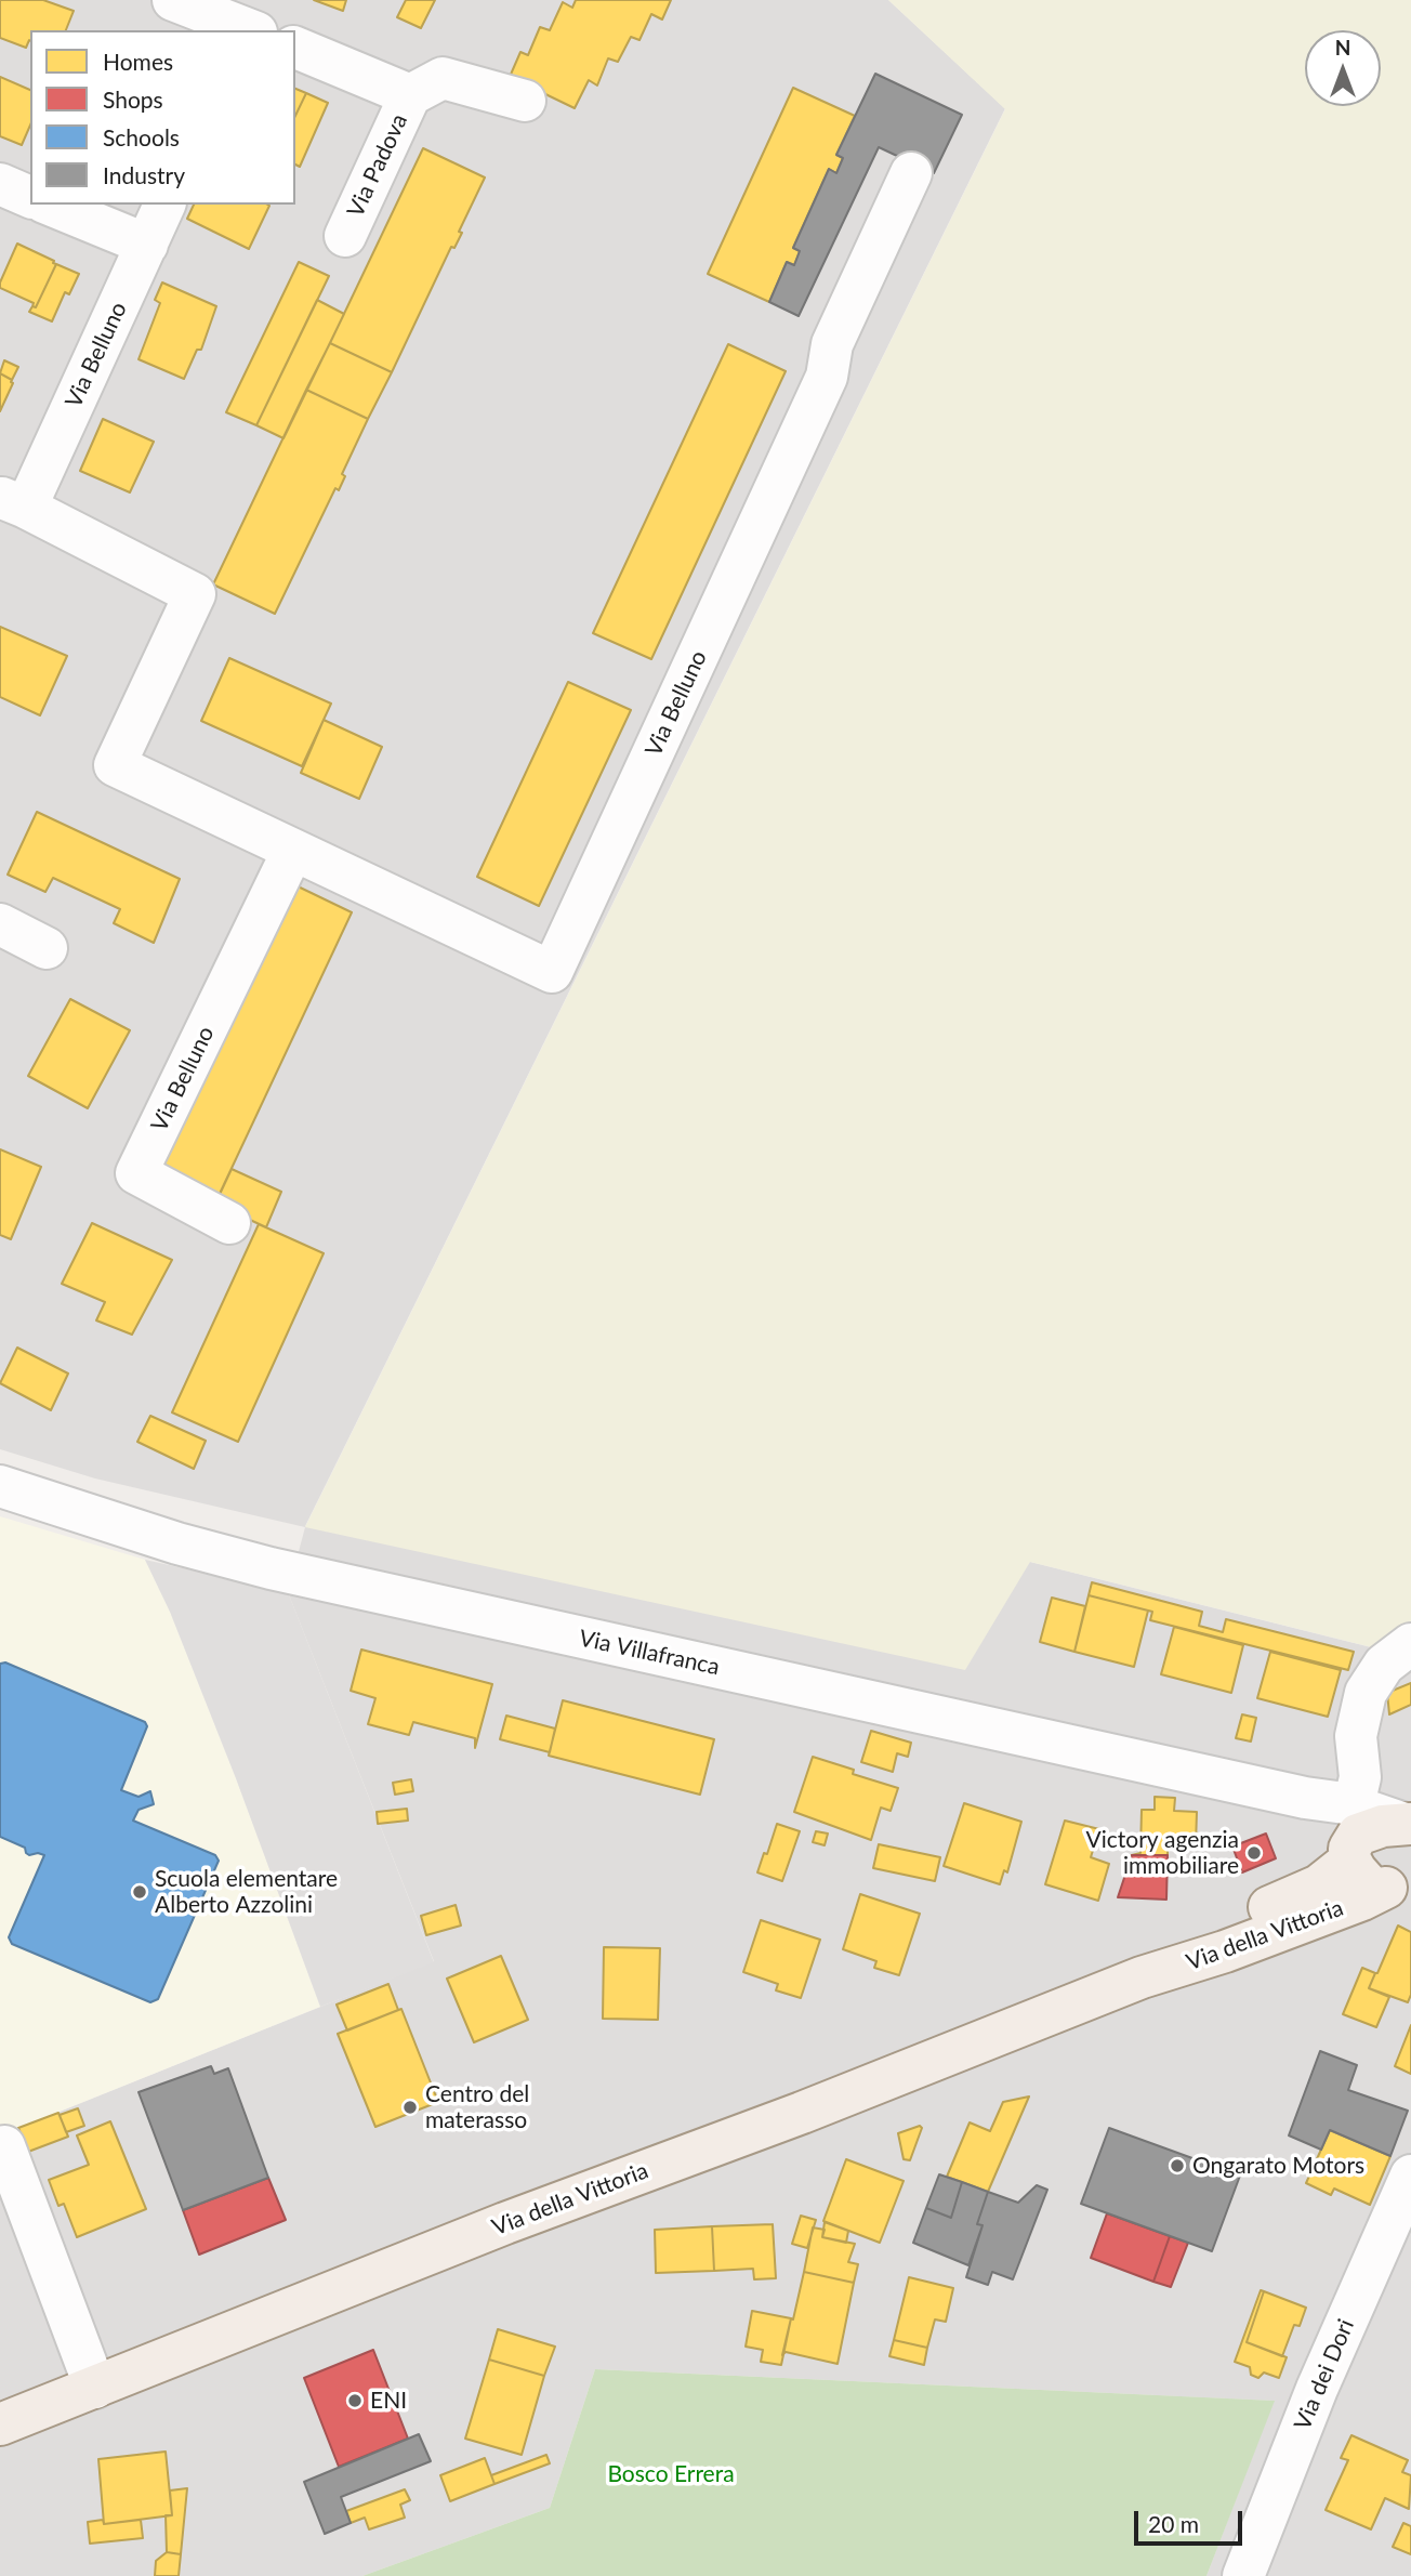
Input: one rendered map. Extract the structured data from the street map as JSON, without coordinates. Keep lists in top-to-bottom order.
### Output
{
  "streets": {
    "main road": ["Via della Vittoria"],
    "street": [
      "Via Padova",
      "Via Belluno",
      "Via Villafranca",
      "Via dei Dori"
    ]
  },
  "crossings": [
    ["Via Villafranca", "Via della Vittoria"]
  ],
  "parks": ["Bosco Errera"],
  "places": [
    "Victory agenzia immobiliare",
    "Scuola elementare Alberto Azzolini",
    "Centro del materasso",
    "Ongarato Motors",
    "ENI"
  ],
  "legend": [
    "Homes",
    "Shops",
    "Schools",
    "Industry"
  ],
  "scale_bar": "20 m",
  "north": "top"
}
